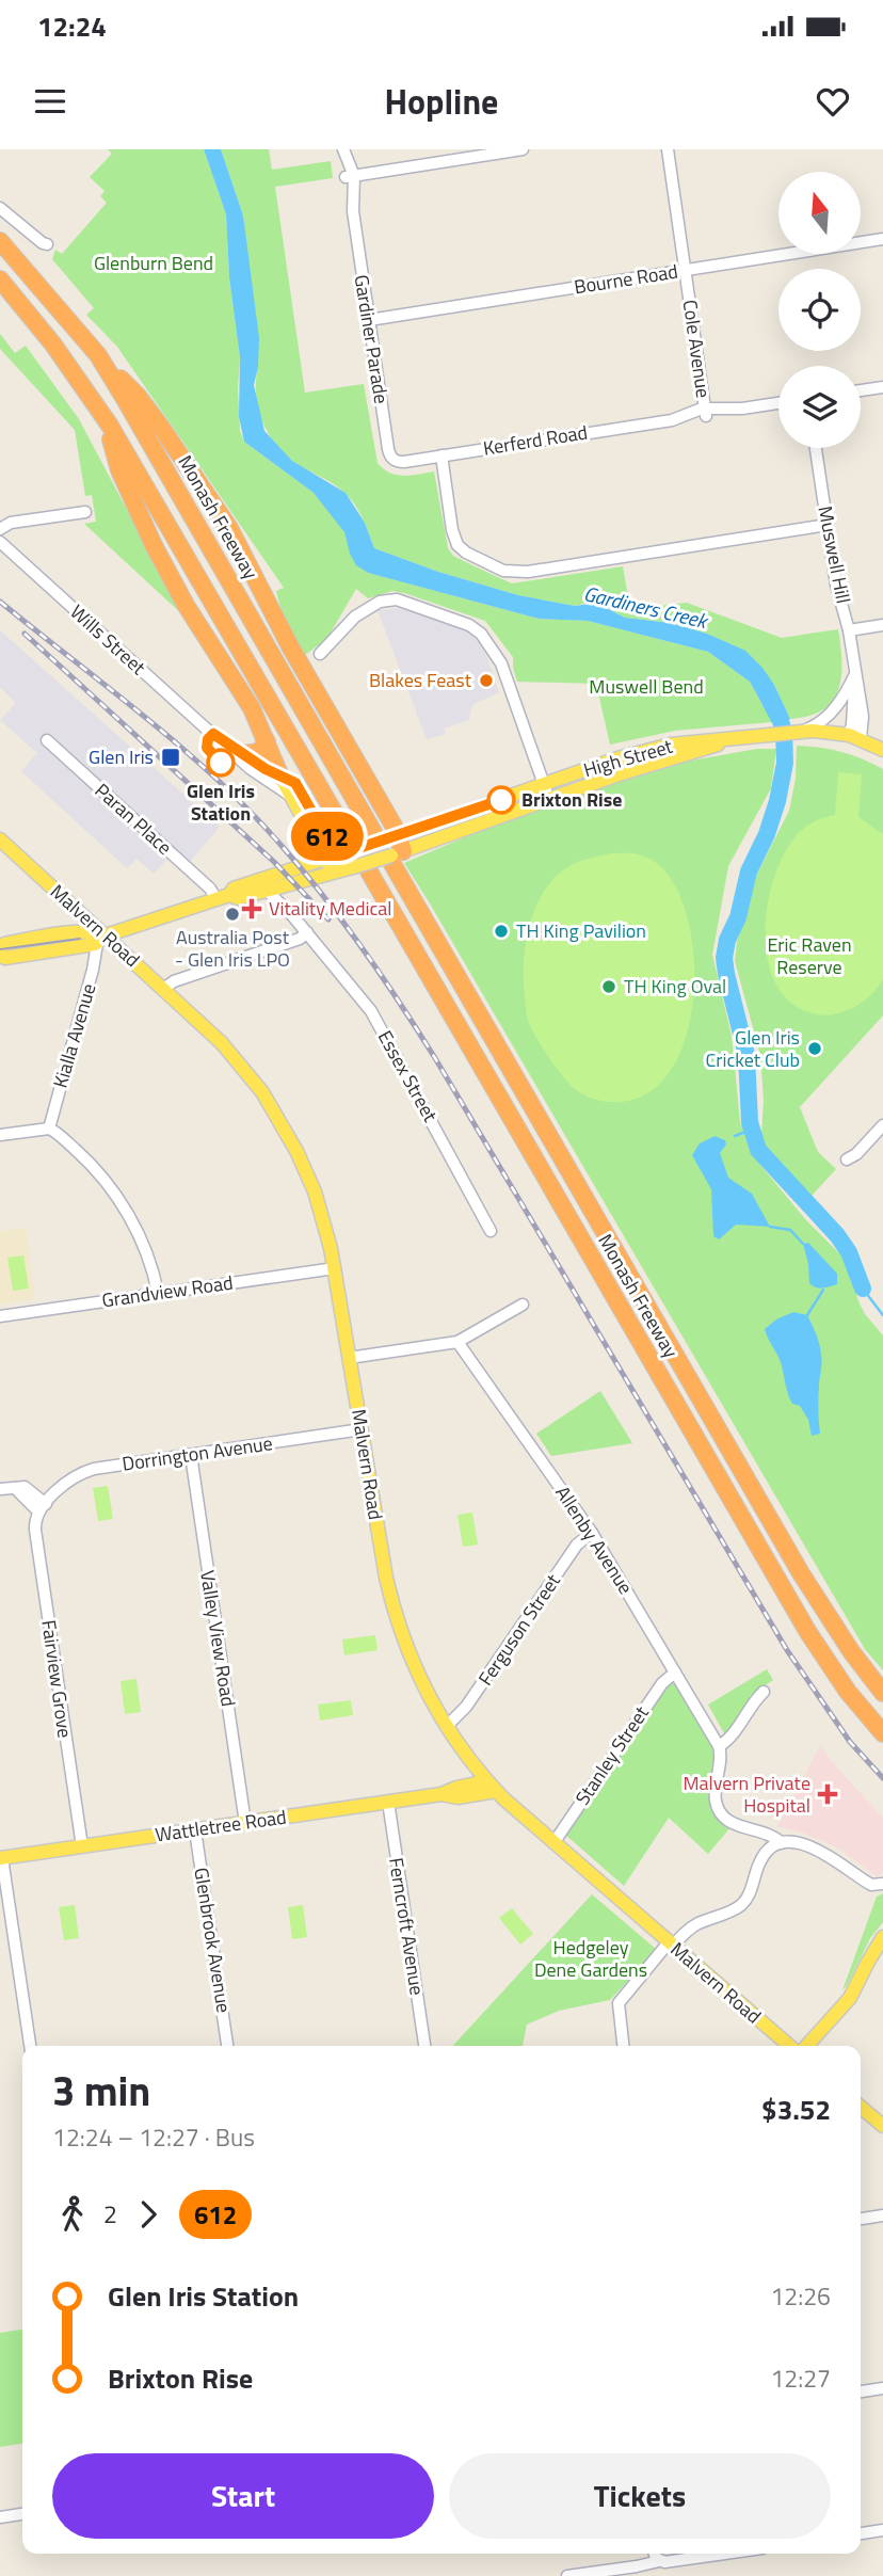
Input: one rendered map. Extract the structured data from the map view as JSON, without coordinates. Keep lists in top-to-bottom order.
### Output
{
  "streets": {
    "highway": ["Monash Freeway"],
    "main road": [
      "Wills Street",
      "High Street",
      "Malvern Road",
      "Wattletree Road"
    ],
    "street": [
      "Bourne Road",
      "Gardiner Parade",
      "Cole Avenue",
      "Kerferd Road",
      "Muswell Hill",
      "Paran Place",
      "Kialla Avenue",
      "Essex Street",
      "Grandview Road",
      "Dorrington Avenue",
      "Allenby Avenue",
      "Ferguson Street",
      "Valley View Road",
      "Fairview Grove",
      "Stanley Street",
      "Ferncroft Avenue",
      "Glenbrook Avenue"
    ]
  },
  "crossings": [
    ["Bourne Road", "Gardiner Parade"],
    ["Bourne Road", "Cole Avenue"],
    ["Gardiner Parade", "Kerferd Road"],
    ["Cole Avenue", "Kerferd Road"],
    ["Monash Freeway", "Wills Street"],
    ["Monash Freeway", "High Street"],
    ["Muswell Hill", "High Street"],
    ["Wills Street", "High Street"],
    ["High Street", "Paran Place"],
    ["High Street", "Malvern Road"],
    ["High Street", "Kialla Avenue"],
    ["High Street", "Essex Street"],
    ["Malvern Road", "Kialla Avenue"],
    ["Malvern Road", "Grandview Road"],
    ["Malvern Road", "Dorrington Avenue"],
    ["Malvern Road", "Ferguson Street"],
    ["Malvern Road", "Stanley Street"],
    ["Malvern Road", "Wattletree Road"],
    ["Dorrington Avenue", "Valley View Road"],
    ["Dorrington Avenue", "Fairview Grove"],
    ["Allenby Avenue", "Ferguson Street"],
    ["Allenby Avenue", "Stanley Street"],
    ["Valley View Road", "Wattletree Road"],
    ["Fairview Grove", "Wattletree Road"],
    ["Wattletree Road", "Ferncroft Avenue"],
    ["Wattletree Road", "Glenbrook Avenue"]
  ],
  "water": ["Gardiners Creek"],
  "parks": [
    "Glenburn Bend",
    "Muswell Bend",
    "Eric Raven Reserve",
    "Hedgeley Dene Gardens"
  ],
  "places": {
    "other": [
      "Blakes Feast",
      "Glen Iris Station",
      "Brixton Rise",
      "Australia Post - Glen Iris LPO",
      "TH King Pavilion",
      "TH King Oval",
      "Glen Iris Cricket Club"
    ],
    "transit": ["Glen Iris"],
    "health": ["Vitality Medical", "Malvern Private Hospital"]
  },
  "lines": ["bus line 612"],
  "north": "top",
  "page": {
    "status": "12:24",
    "header": "Hopline",
    "on_map": "612",
    "heading": ["3 min", "12:24 – 12:27 · Bus", "$3.52"],
    "legs": ["2", "612"],
    "list": [
      {
        "name": "Glen Iris Station",
        "value": "12:26"
      },
      {
        "name": "Brixton Rise",
        "value": "12:27"
      }
    ],
    "buttons": ["Start", "Tickets"]
  }
}
